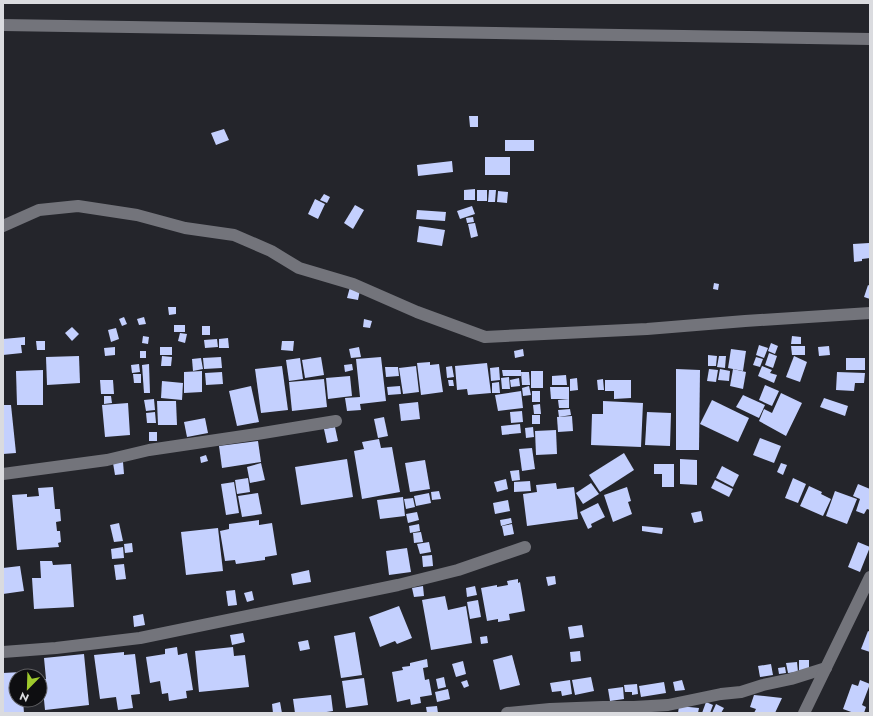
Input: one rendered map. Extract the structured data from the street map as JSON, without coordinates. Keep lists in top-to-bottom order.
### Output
{
  "north": "bottom left"
}
